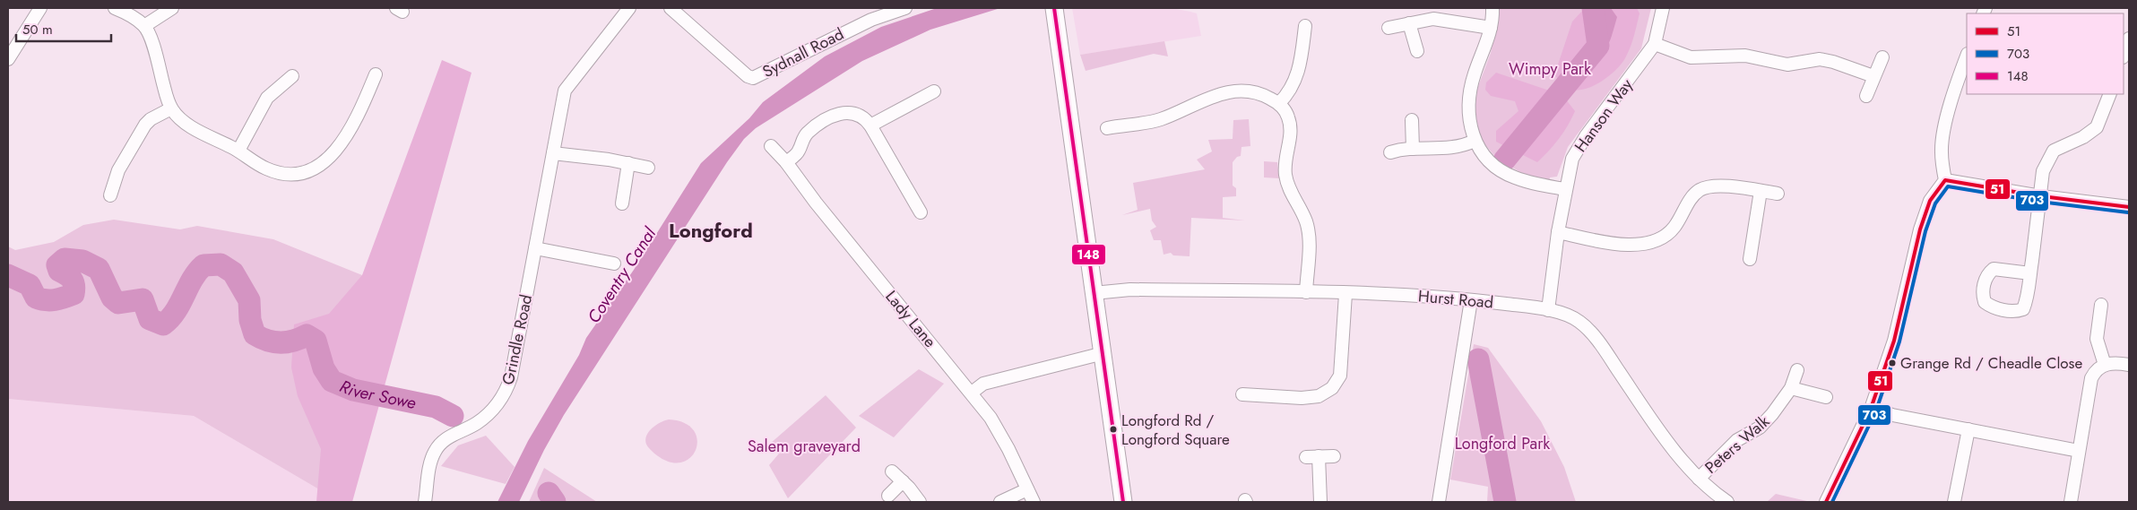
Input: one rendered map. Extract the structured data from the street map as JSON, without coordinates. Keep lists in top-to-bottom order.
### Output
{
  "streets": {
    "street": [
      "Sydnall Road",
      "Hanson Way",
      "Hurst Road",
      "Lady Lane",
      "Grindle Road",
      "Peters Walk"
    ]
  },
  "crossings": [
    ["Hanson Way", "Hurst Road"],
    ["Hurst Road", "Peters Walk"]
  ],
  "districts": ["Longford"],
  "water": ["Coventry Canal", "River Sowe"],
  "parks": ["Wimpy Park", "Longford Park", "Salem graveyard"],
  "places": ["Grange Rd / Cheadle Close", "Longford Rd / Longford Square"],
  "lines": ["transit line 148", "transit line 51", "transit line 703"],
  "legend": ["51", "703", "148"],
  "scale_bar": "50 m"
}
